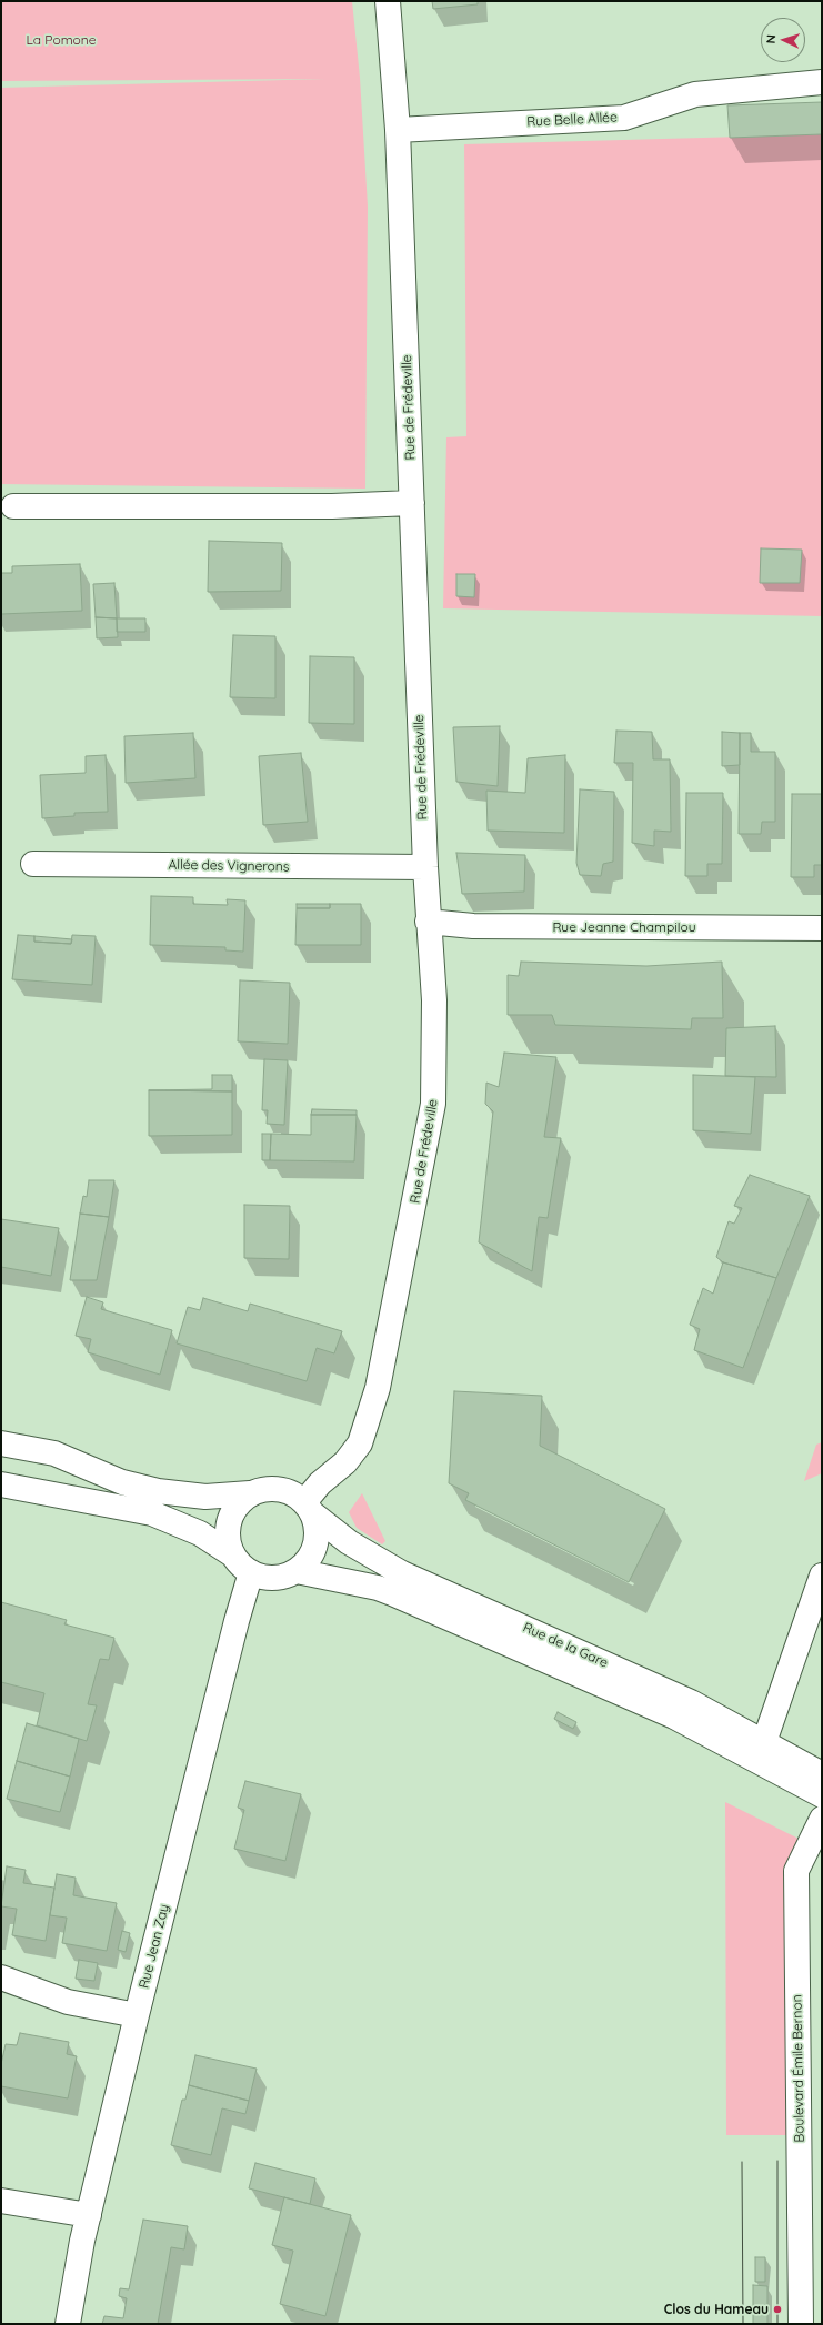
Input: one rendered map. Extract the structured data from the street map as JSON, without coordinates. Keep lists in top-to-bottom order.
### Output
{
  "streets": {
    "street": [
      "Rue Belle Allée",
      "Rue de Frédeville",
      "Allée des Vignerons",
      "Rue Jeanne Champilou",
      "Rue de la Gare",
      "Rue Jean Zay",
      "Boulevard Émile Bernon"
    ]
  },
  "crossings": [
    ["Rue Belle Allée", "Rue de Frédeville"],
    ["Rue de Frédeville", "Allée des Vignerons"],
    ["Rue de Frédeville", "Rue Jeanne Champilou"],
    ["Rue de Frédeville", "Rue de la Gare"],
    ["Rue de Frédeville", "Rue Jean Zay"],
    ["Rue de la Gare", "Rue Jean Zay"]
  ],
  "parks": ["La Pomone"],
  "places": ["Clos du Hameau"],
  "north": "left"
}
